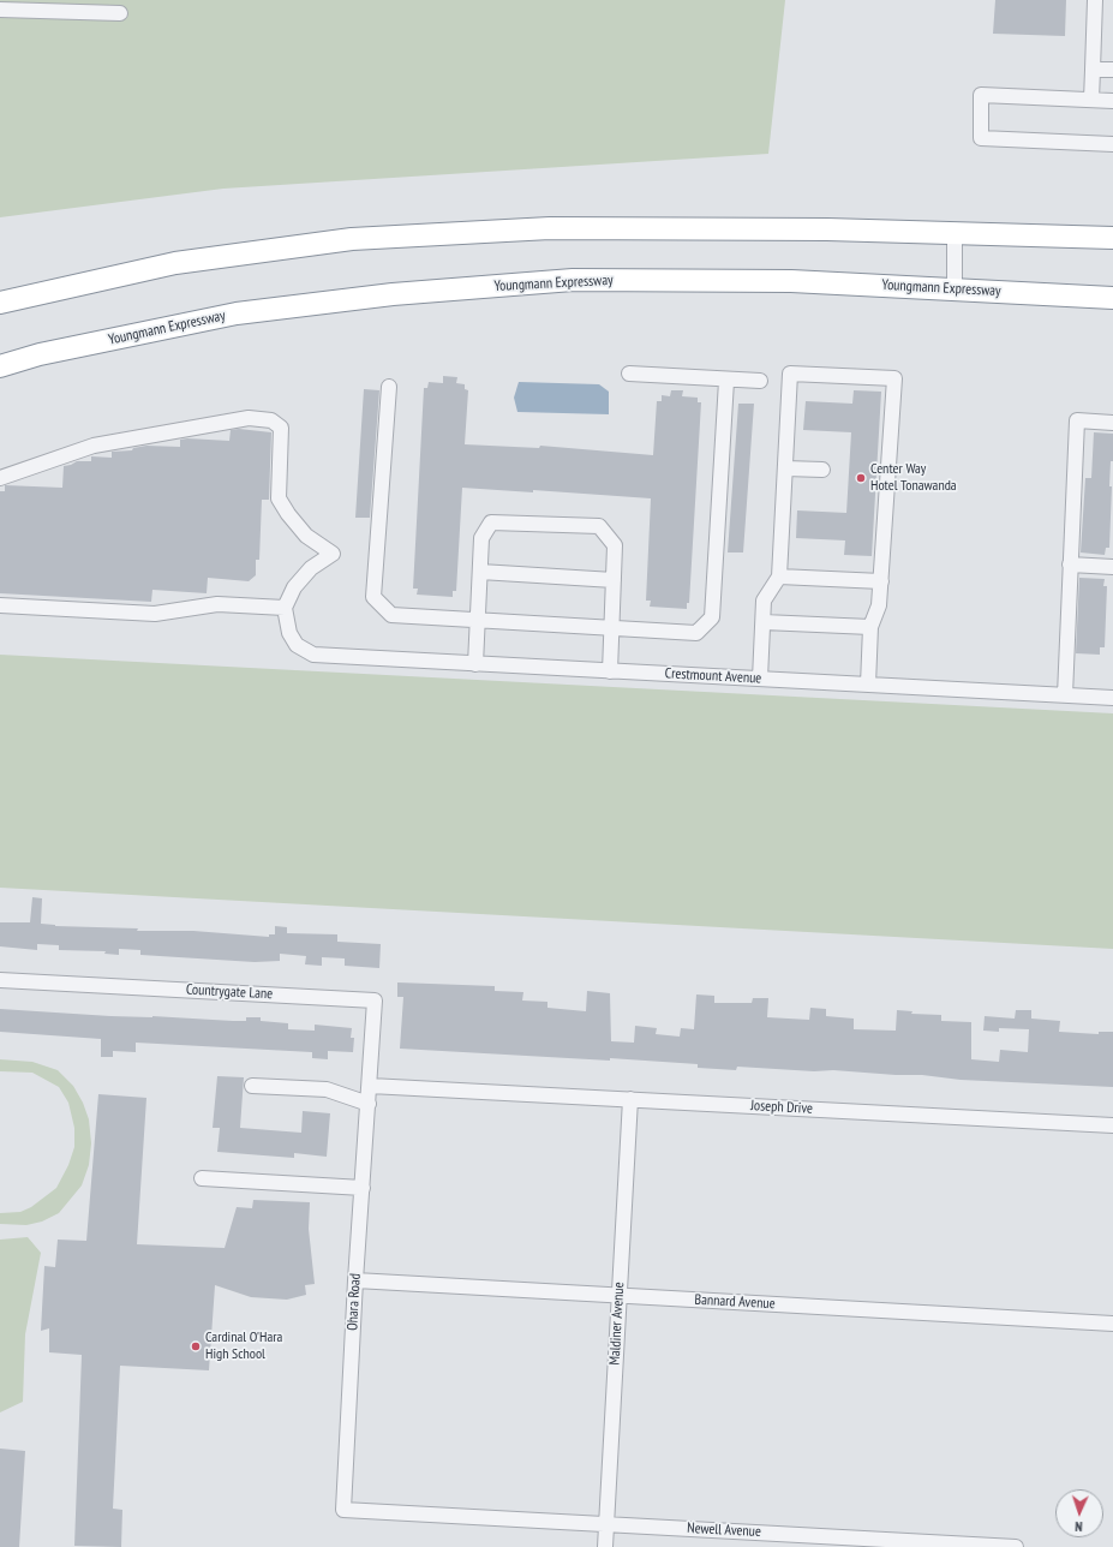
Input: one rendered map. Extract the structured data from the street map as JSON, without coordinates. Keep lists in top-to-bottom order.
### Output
{
  "streets": {
    "highway": ["Youngmann Expressway"],
    "street": [
      "Crestmount Avenue",
      "Countrygate Lane",
      "Joseph Drive",
      "Ohara Road",
      "Bannard Avenue",
      "Maldiner Avenue",
      "Newell Avenue"
    ]
  },
  "crossings": [
    ["Countrygate Lane", "Joseph Drive"],
    ["Countrygate Lane", "Ohara Road"],
    ["Joseph Drive", "Ohara Road"],
    ["Joseph Drive", "Maldiner Avenue"],
    ["Ohara Road", "Bannard Avenue"],
    ["Ohara Road", "Newell Avenue"],
    ["Bannard Avenue", "Maldiner Avenue"],
    ["Maldiner Avenue", "Newell Avenue"]
  ],
  "places": ["Center Way Hotel Tonawanda", "Cardinal O'Hara High School"],
  "north": "bottom"
}
